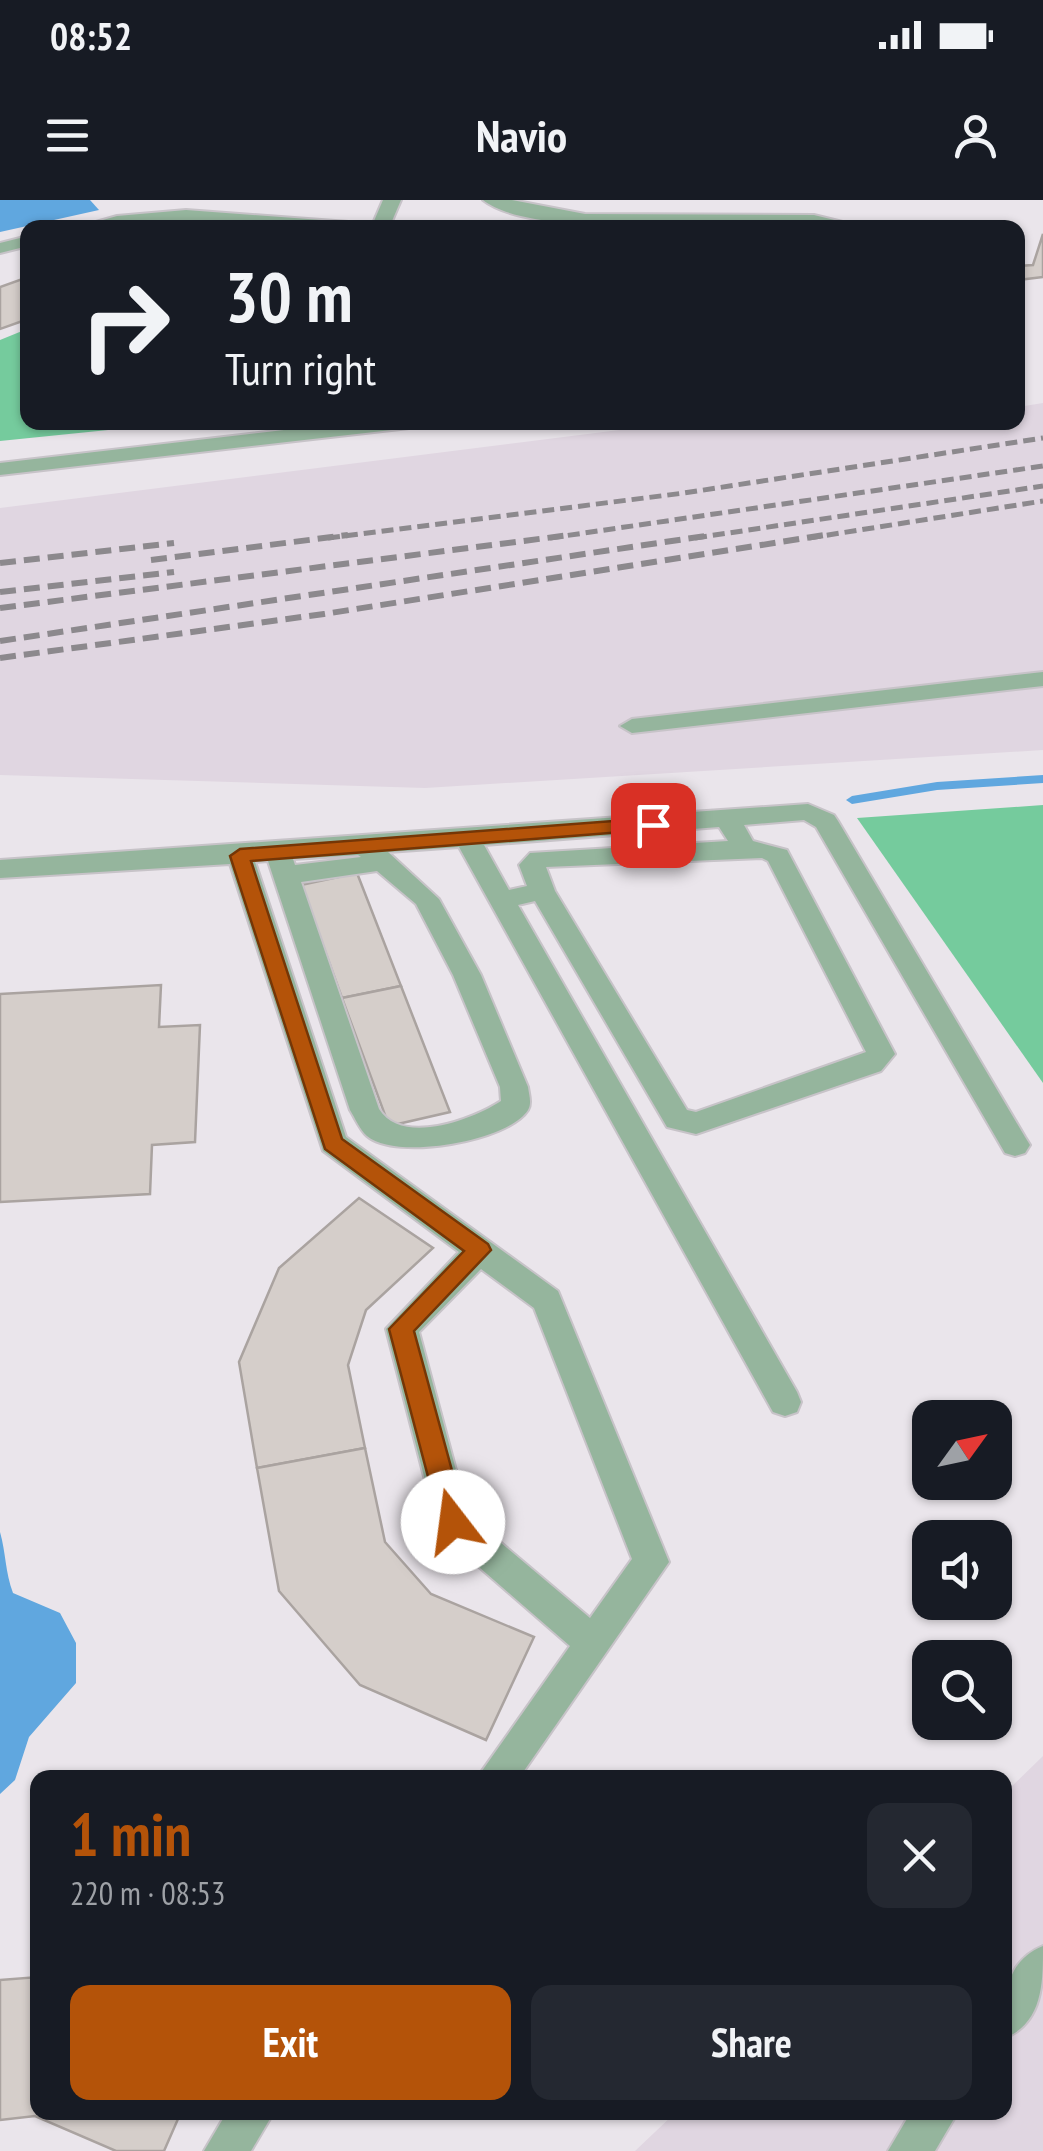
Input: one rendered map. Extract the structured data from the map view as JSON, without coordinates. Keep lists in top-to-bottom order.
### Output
{
  "north": "top right",
  "page": {
    "status": "08:52",
    "header": "Navio",
    "turn": ["30 m", "Turn right"],
    "heading": ["1 min", "220 m · 08:53"],
    "buttons": ["Exit", "Share"]
  }
}
